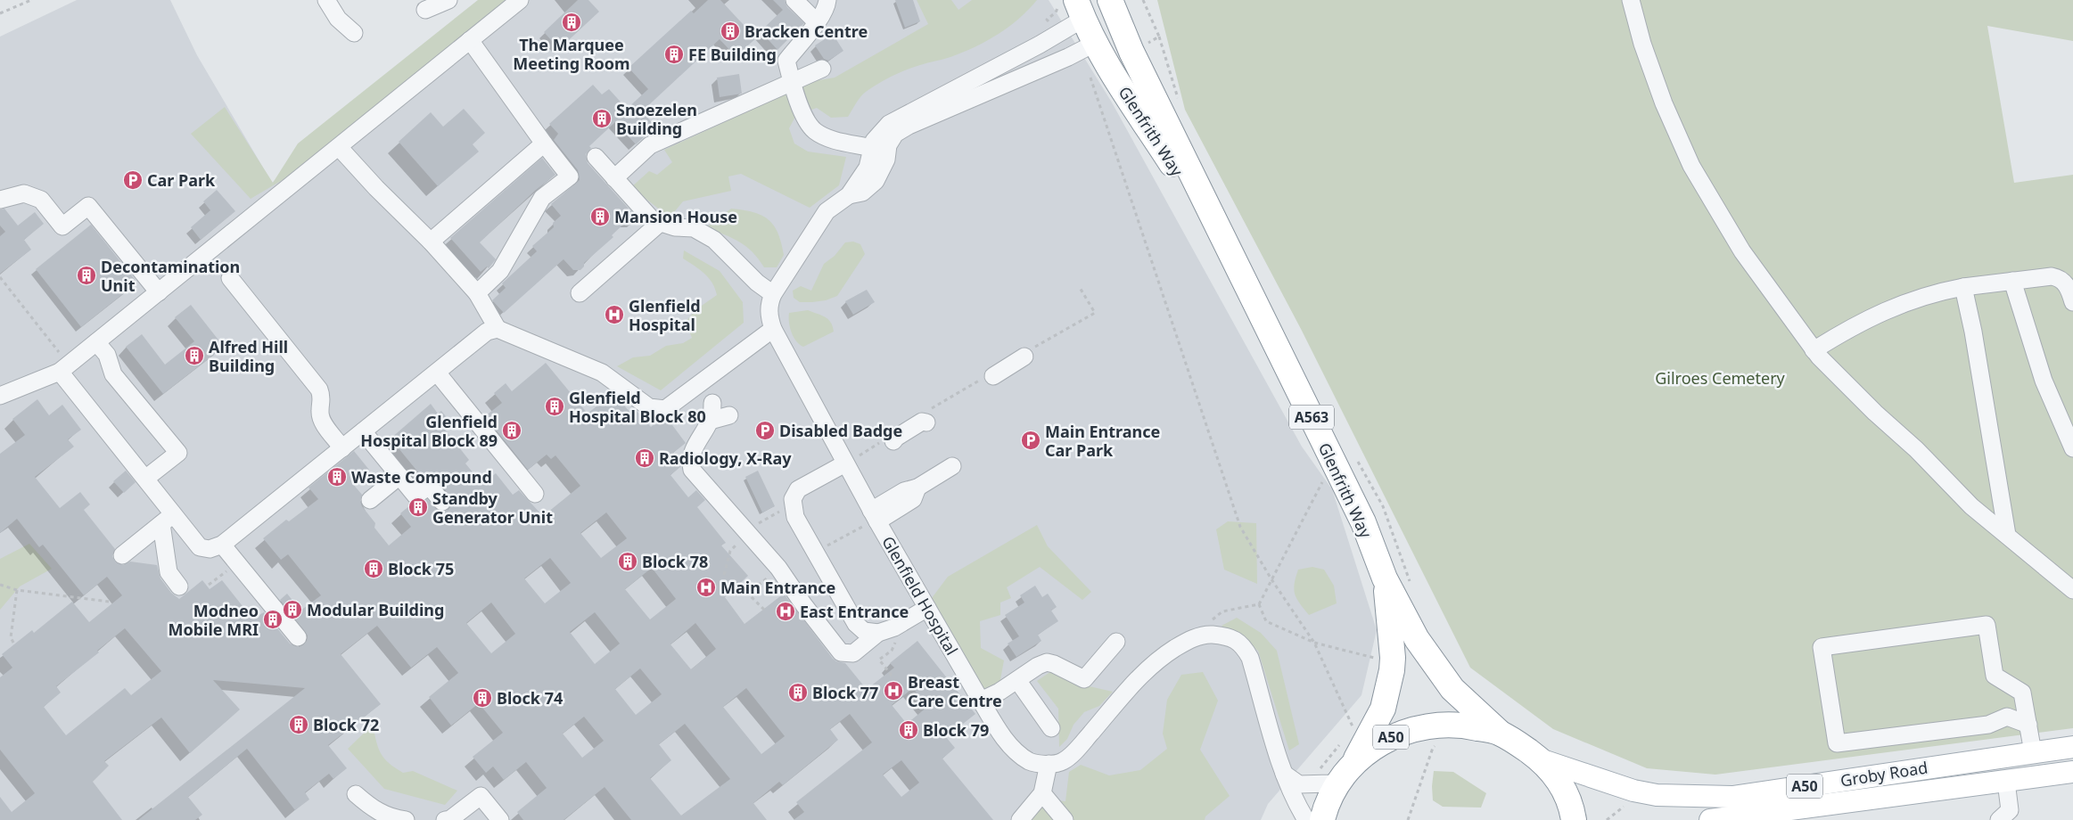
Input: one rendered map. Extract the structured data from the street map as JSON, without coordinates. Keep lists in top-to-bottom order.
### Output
{
  "streets": {
    "highway": ["Glenfrith Way", "A563", "A50"],
    "main road": ["Groby Road"],
    "street": ["Glenfield Hospital"]
  },
  "crossings": [
    ["Glenfrith Way", "A50"],
    ["A50", "Groby Road"]
  ],
  "parks": ["Gilroes Cemetery"],
  "places": {
    "building": [
      "The Marquee Meeting Room",
      "Bracken Centre",
      "FE Building",
      "Snoezelen Building",
      "Mansion House",
      "Decontamination Unit",
      "Alfred Hill Building",
      "Glenfield Hospital Block 80",
      "Glenfield Hospital Block 89",
      "Radiology, X-Ray",
      "Waste Compound",
      "Standby Generator Unit",
      "Block 78",
      "Block 75",
      "Modular Building",
      "Modneo Mobile MRI",
      "Block 77",
      "Block 74",
      "Block 72",
      "Block 79"
    ],
    "parking": ["Car Park", "Disabled Badge", "Main Entrance Car Park"],
    "hospital": [
      "Glenfield Hospital",
      "Main Entrance",
      "East Entrance",
      "Breast Care Centre"
    ]
  }
}
